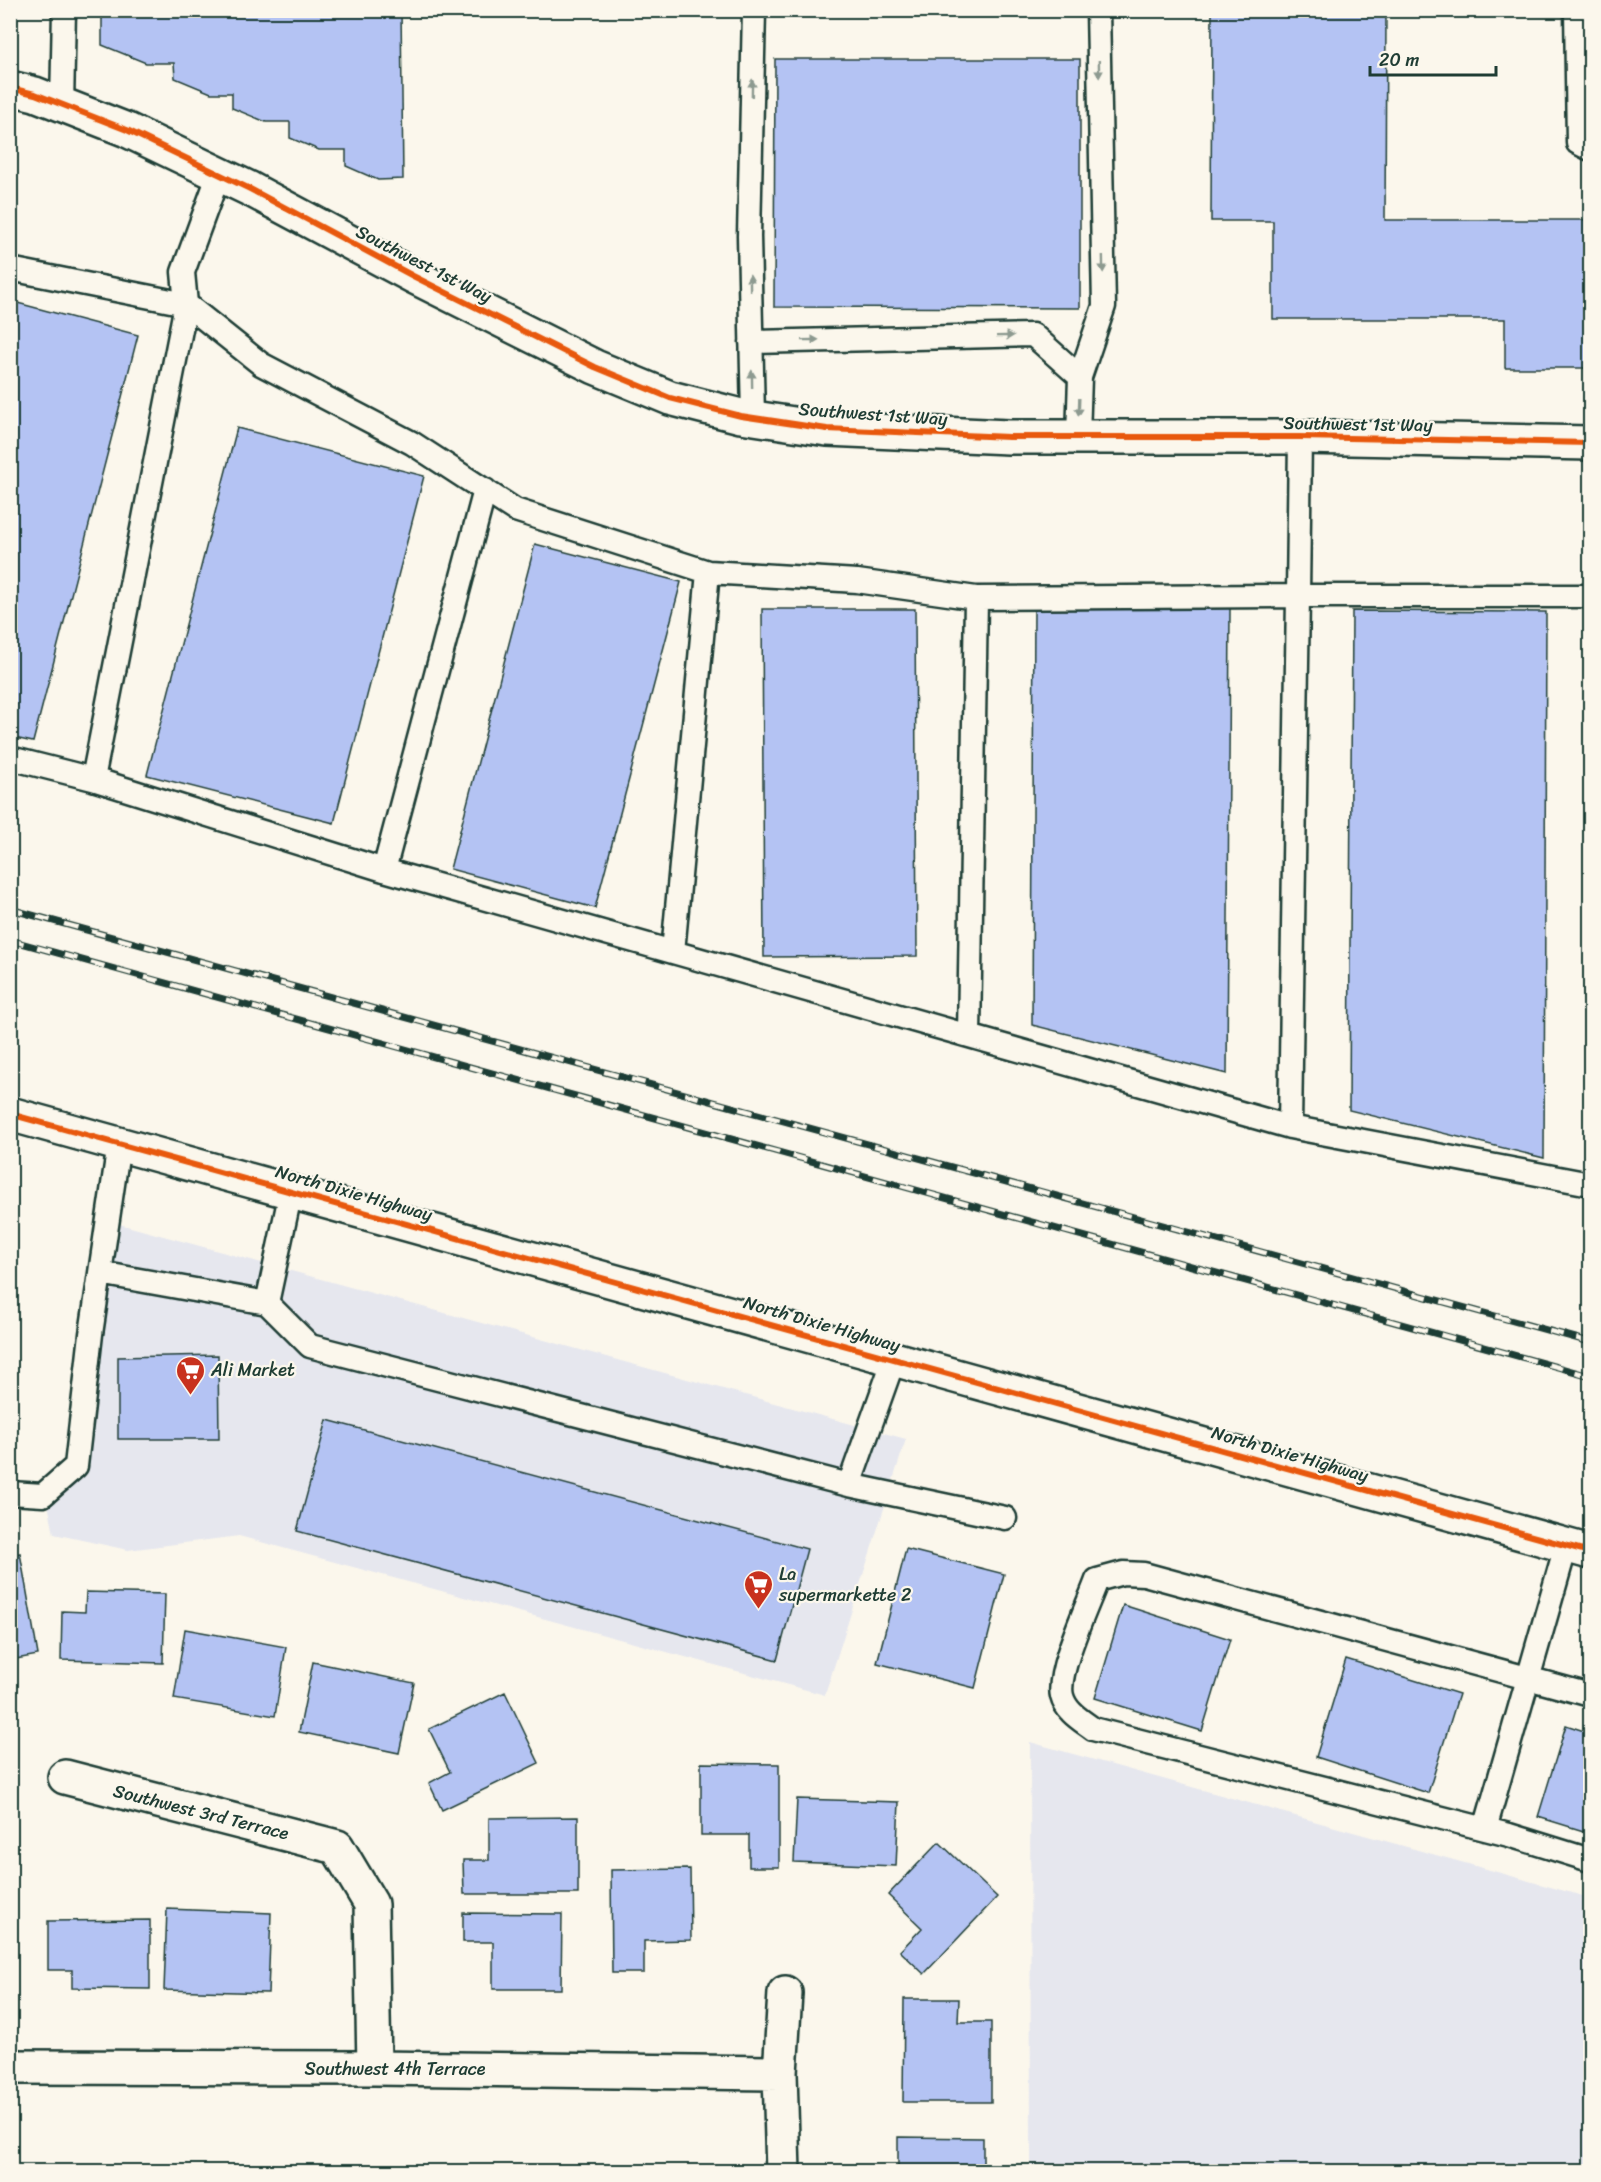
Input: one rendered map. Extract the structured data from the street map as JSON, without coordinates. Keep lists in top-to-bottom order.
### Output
{
  "streets": {
    "street": [
      "Southwest 1st Way",
      "North Dixie Highway",
      "Southwest 3rd Terrace",
      "Southwest 4th Terrace"
    ]
  },
  "crossings": [
    ["Southwest 3rd Terrace", "Southwest 4th Terrace"]
  ],
  "places": {
    "supermarket": ["Ali Market", "La supermarkette 2"]
  },
  "scale_bar": "20 m"
}
